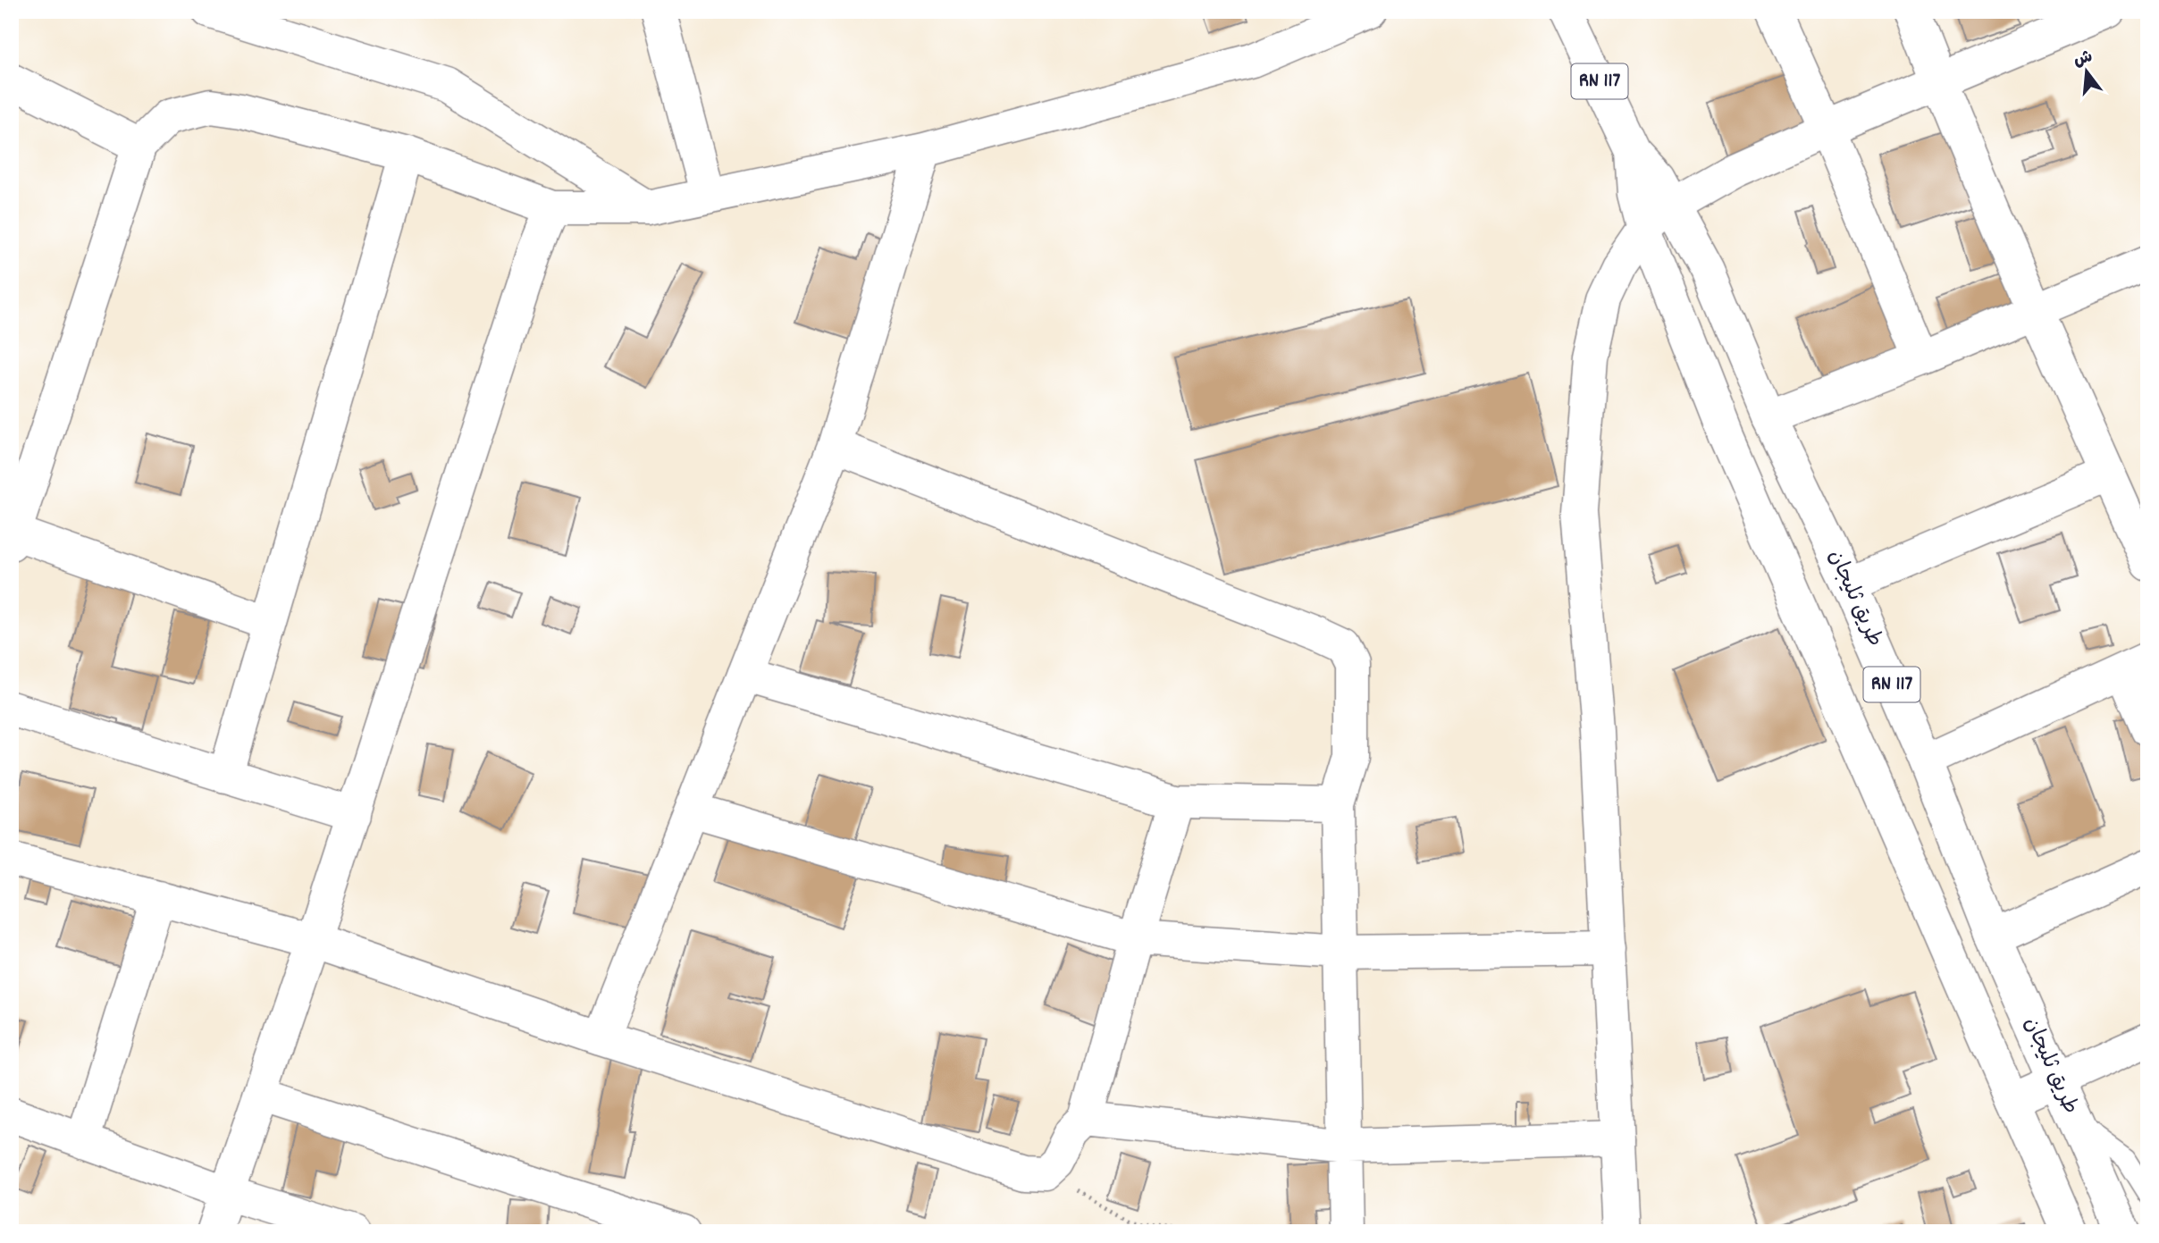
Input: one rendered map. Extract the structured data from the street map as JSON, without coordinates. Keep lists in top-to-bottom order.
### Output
{
  "streets": {
    "street": ["RN 117", "طريق ثليجان"]
  },
  "north": "top"
}
